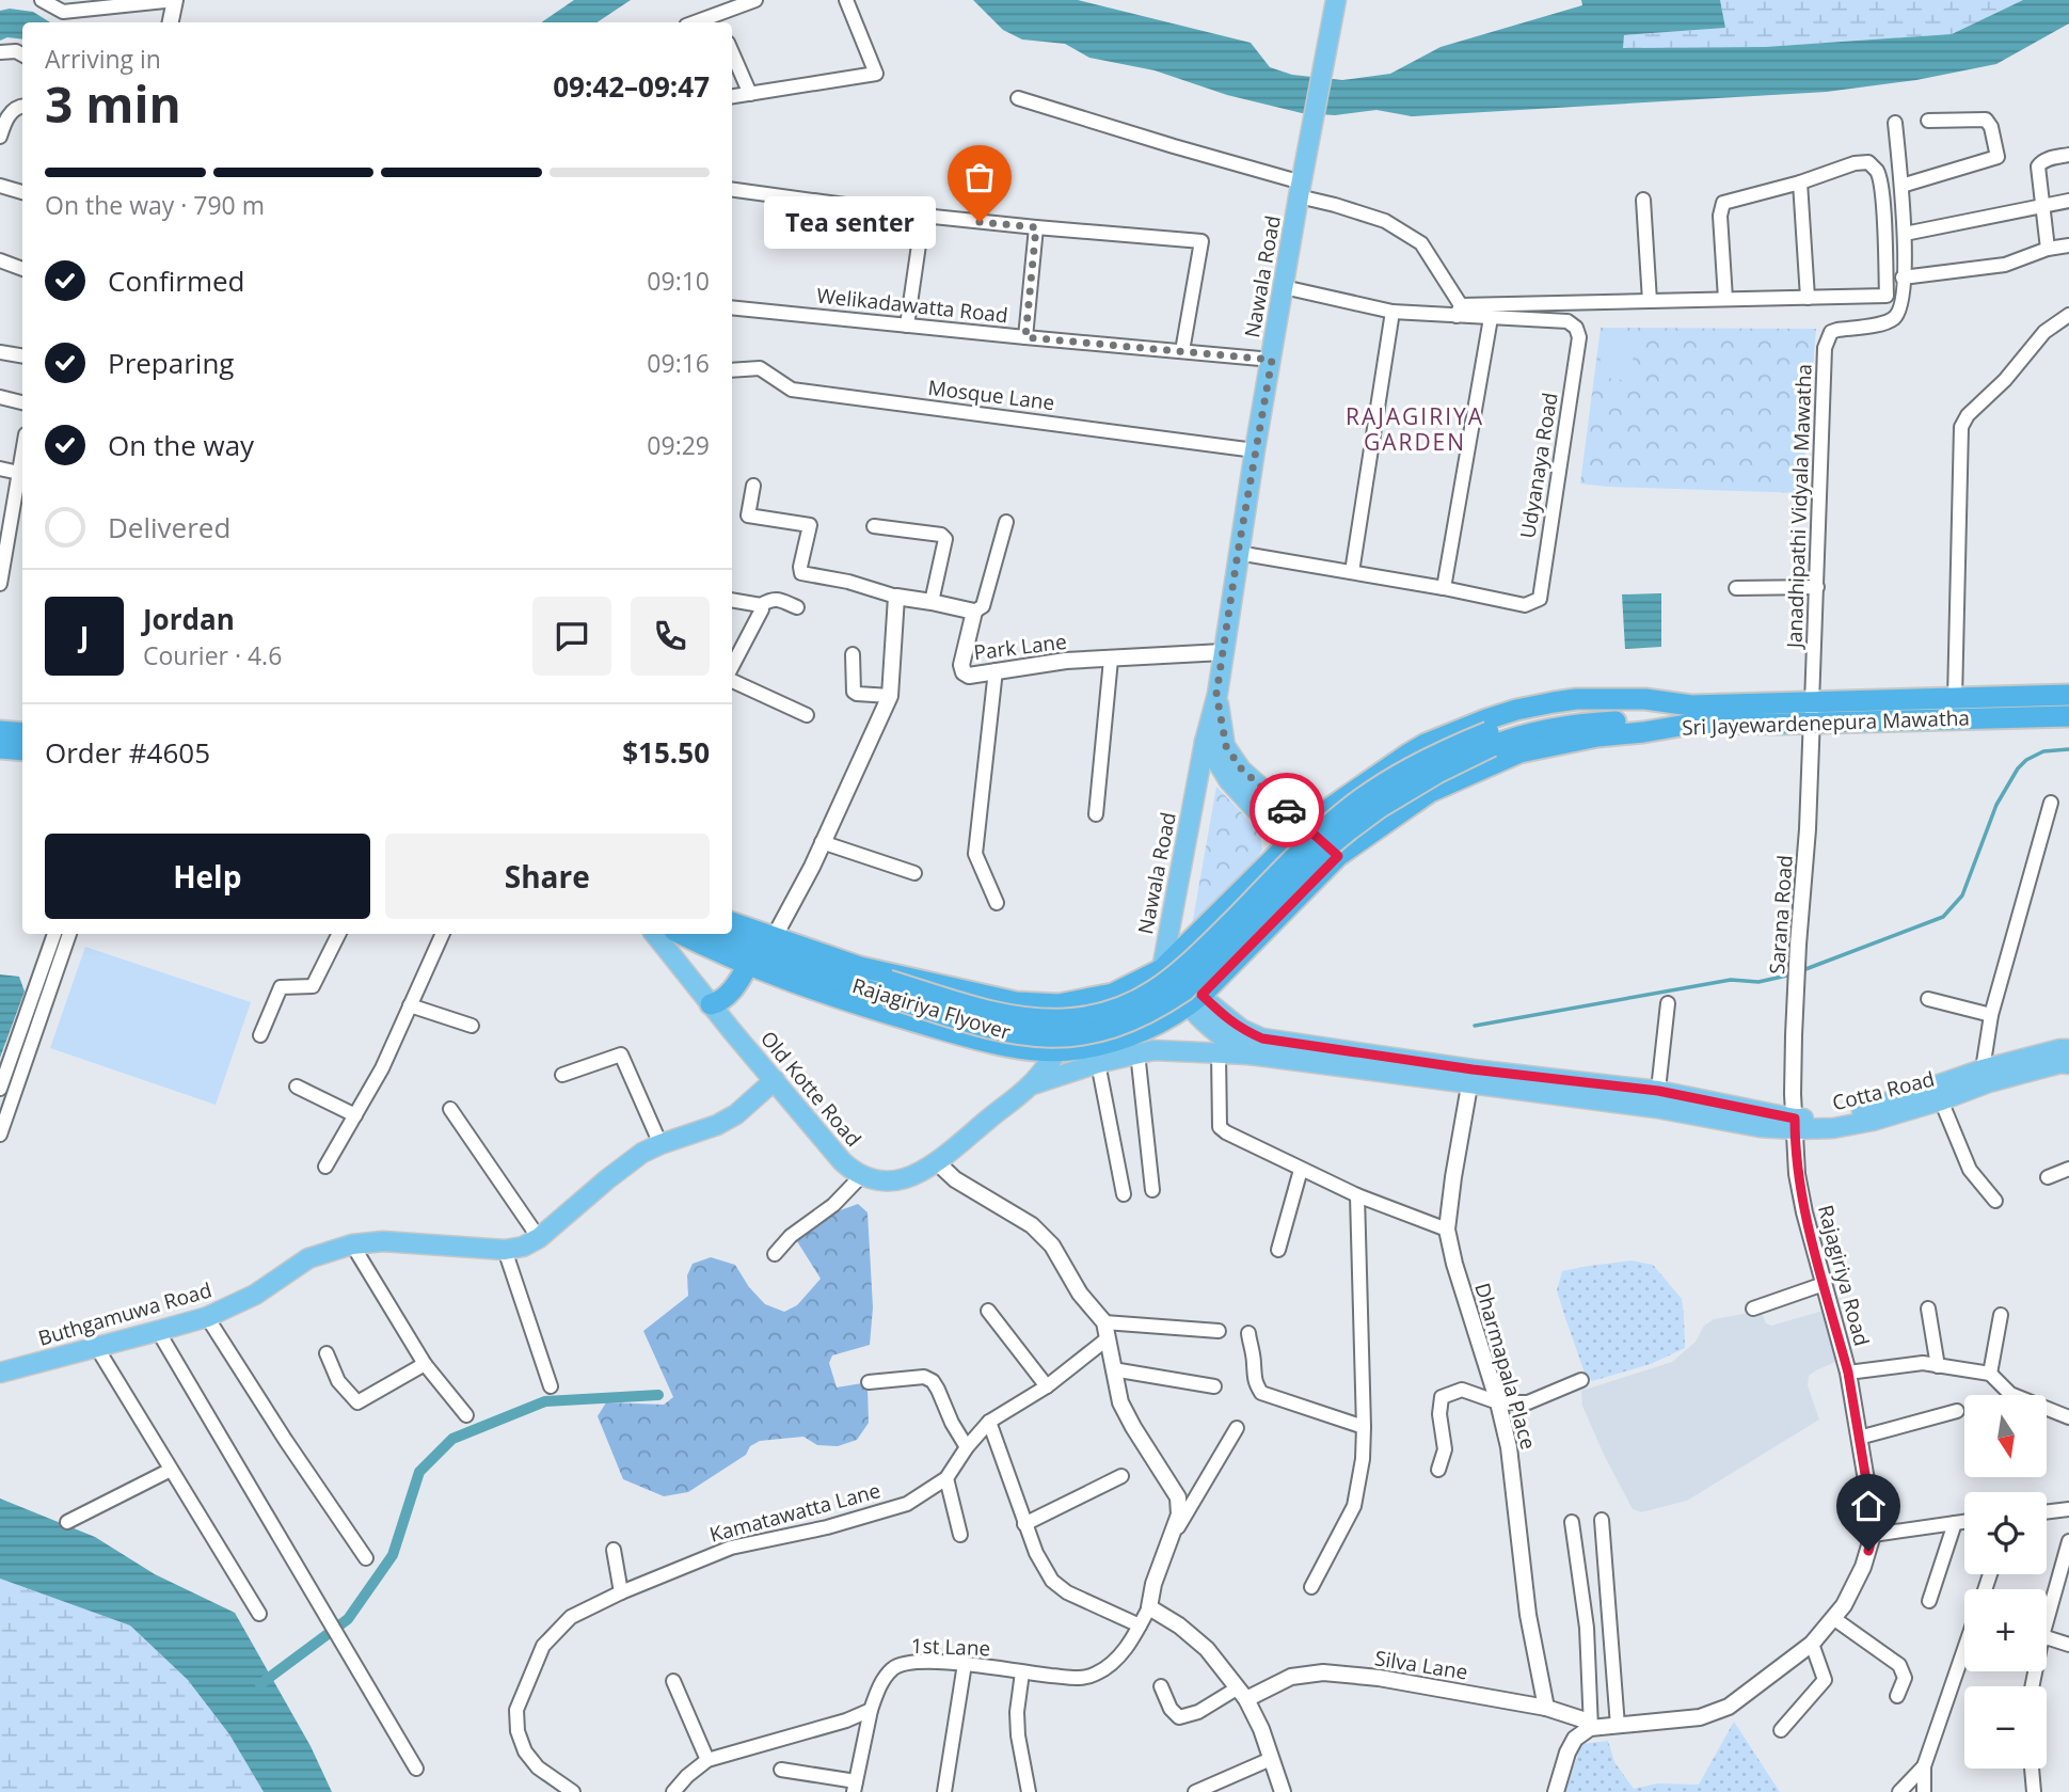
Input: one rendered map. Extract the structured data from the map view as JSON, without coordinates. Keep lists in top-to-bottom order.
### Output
{
  "streets": {
    "highway": ["Sri Jayewardenepura Mawatha", "Rajagiriya Flyover"],
    "main road": [
      "Nawala Road",
      "Old Kotte Road",
      "Cotta Road",
      "Buthgamuwa Road"
    ],
    "street": [
      "Welikadawatta Road",
      "Mosque Lane",
      "Udyanaya Road",
      "Janadhipathi Vidyala Mawatha",
      "Park Lane",
      "Sarana Road",
      "Rajagiriya Road",
      "Dharmapala Place",
      "Kamatawatta Lane",
      "1st Lane",
      "Silva Lane"
    ]
  },
  "crossings": [
    ["Nawala Road", "Welikadawatta Road"],
    ["Nawala Road", "Mosque Lane"],
    ["Nawala Road", "Udyanaya Road"],
    ["Nawala Road", "Park Lane"],
    ["Nawala Road", "Sri Jayewardenepura Mawatha"],
    ["Nawala Road", "Cotta Road"],
    ["Janadhipathi Vidyala Mawatha", "Sri Jayewardenepura Mawatha"],
    ["Janadhipathi Vidyala Mawatha", "Sarana Road"],
    ["Sri Jayewardenepura Mawatha", "Sarana Road"],
    ["Sri Jayewardenepura Mawatha", "Rajagiriya Flyover"],
    ["Sri Jayewardenepura Mawatha", "Old Kotte Road"],
    ["Sri Jayewardenepura Mawatha", "Cotta Road"],
    ["Sarana Road", "Cotta Road"],
    ["Sarana Road", "Rajagiriya Road"],
    ["Old Kotte Road", "Cotta Road"],
    ["Old Kotte Road", "Buthgamuwa Road"],
    ["Cotta Road", "Rajagiriya Road"],
    ["Cotta Road", "Dharmapala Place"],
    ["Rajagiriya Road", "Silva Lane"],
    ["Dharmapala Place", "Silva Lane"]
  ],
  "districts": ["RAJAGIRIYA GARDEN"],
  "places": ["Tea senter"],
  "north": "bottom",
  "page": {
    "heading": ["3 min", "Arriving in", "09:42–09:47"],
    "panel": [
      "Jordan",
      "Courier · 4.6",
      "Order #4605",
      "$15.50"
    ],
    "bar": "On the way · 790 m",
    "bubble": "Tea senter",
    "list": [
      ["Confirmed", "09:10"],
      ["Preparing", "09:16"],
      ["On the way", "09:29"],
      "Delivered"
    ],
    "round": "J",
    "buttons": ["Help", "Share"],
    "map_buttons": ["+", "−"]
  }
}
